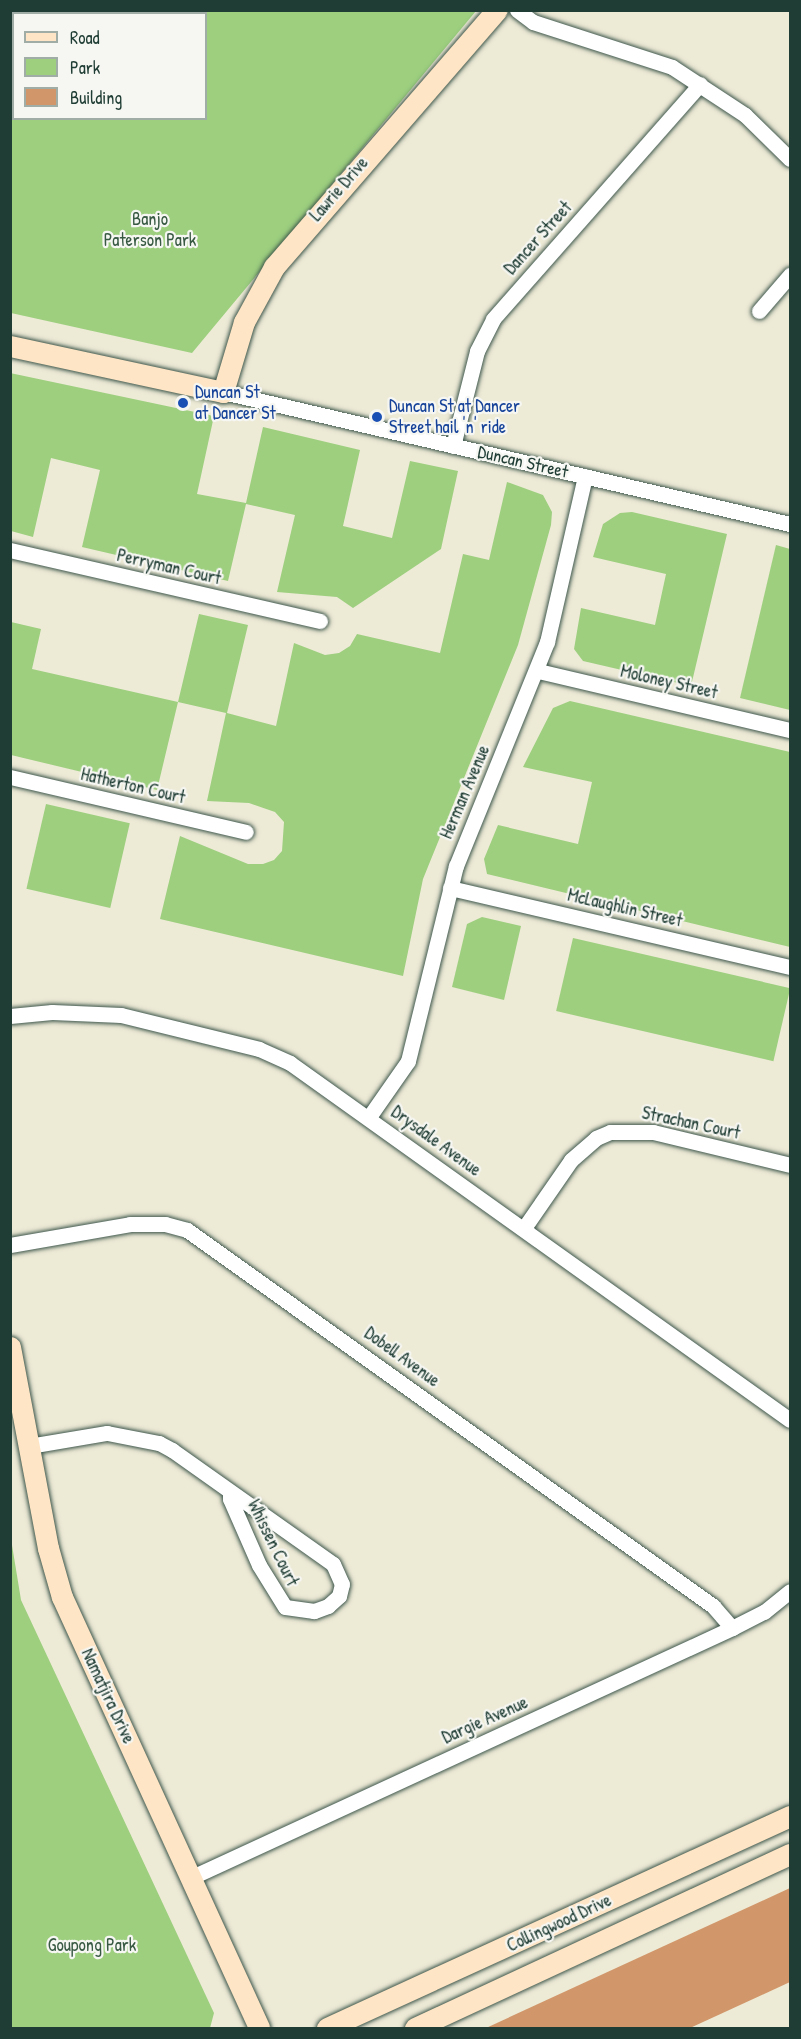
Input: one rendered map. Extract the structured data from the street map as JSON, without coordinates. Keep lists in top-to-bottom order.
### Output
{
  "streets": {
    "street": [
      "Lawrie Drive",
      "Dancer Street",
      "Duncan Street",
      "Perryman Court",
      "Moloney Street",
      "Hatherton Court",
      "Herman Avenue",
      "McLaughlin Street",
      "Strachan Court",
      "Drysdale Avenue",
      "Dobell Avenue",
      "Whissen Court",
      "Namatjira Drive",
      "Dargie Avenue",
      "Collingwood Drive"
    ]
  },
  "crossings": [
    ["Lawrie Drive", "Duncan Street"],
    ["Dancer Street", "Duncan Street"],
    ["Duncan Street", "Herman Avenue"],
    ["Moloney Street", "Herman Avenue"],
    ["Herman Avenue", "McLaughlin Street"],
    ["Herman Avenue", "Drysdale Avenue"],
    ["Strachan Court", "Drysdale Avenue"],
    ["Dobell Avenue", "Dargie Avenue"],
    ["Whissen Court", "Namatjira Drive"],
    ["Namatjira Drive", "Dargie Avenue"]
  ],
  "parks": ["Banjo Paterson Park", "Goupong Park"],
  "places": ["Duncan St at Dancer St", "Duncan St at Dancer Street hail 'n' ride"],
  "legend": ["Road", "Park", "Building"]
}
